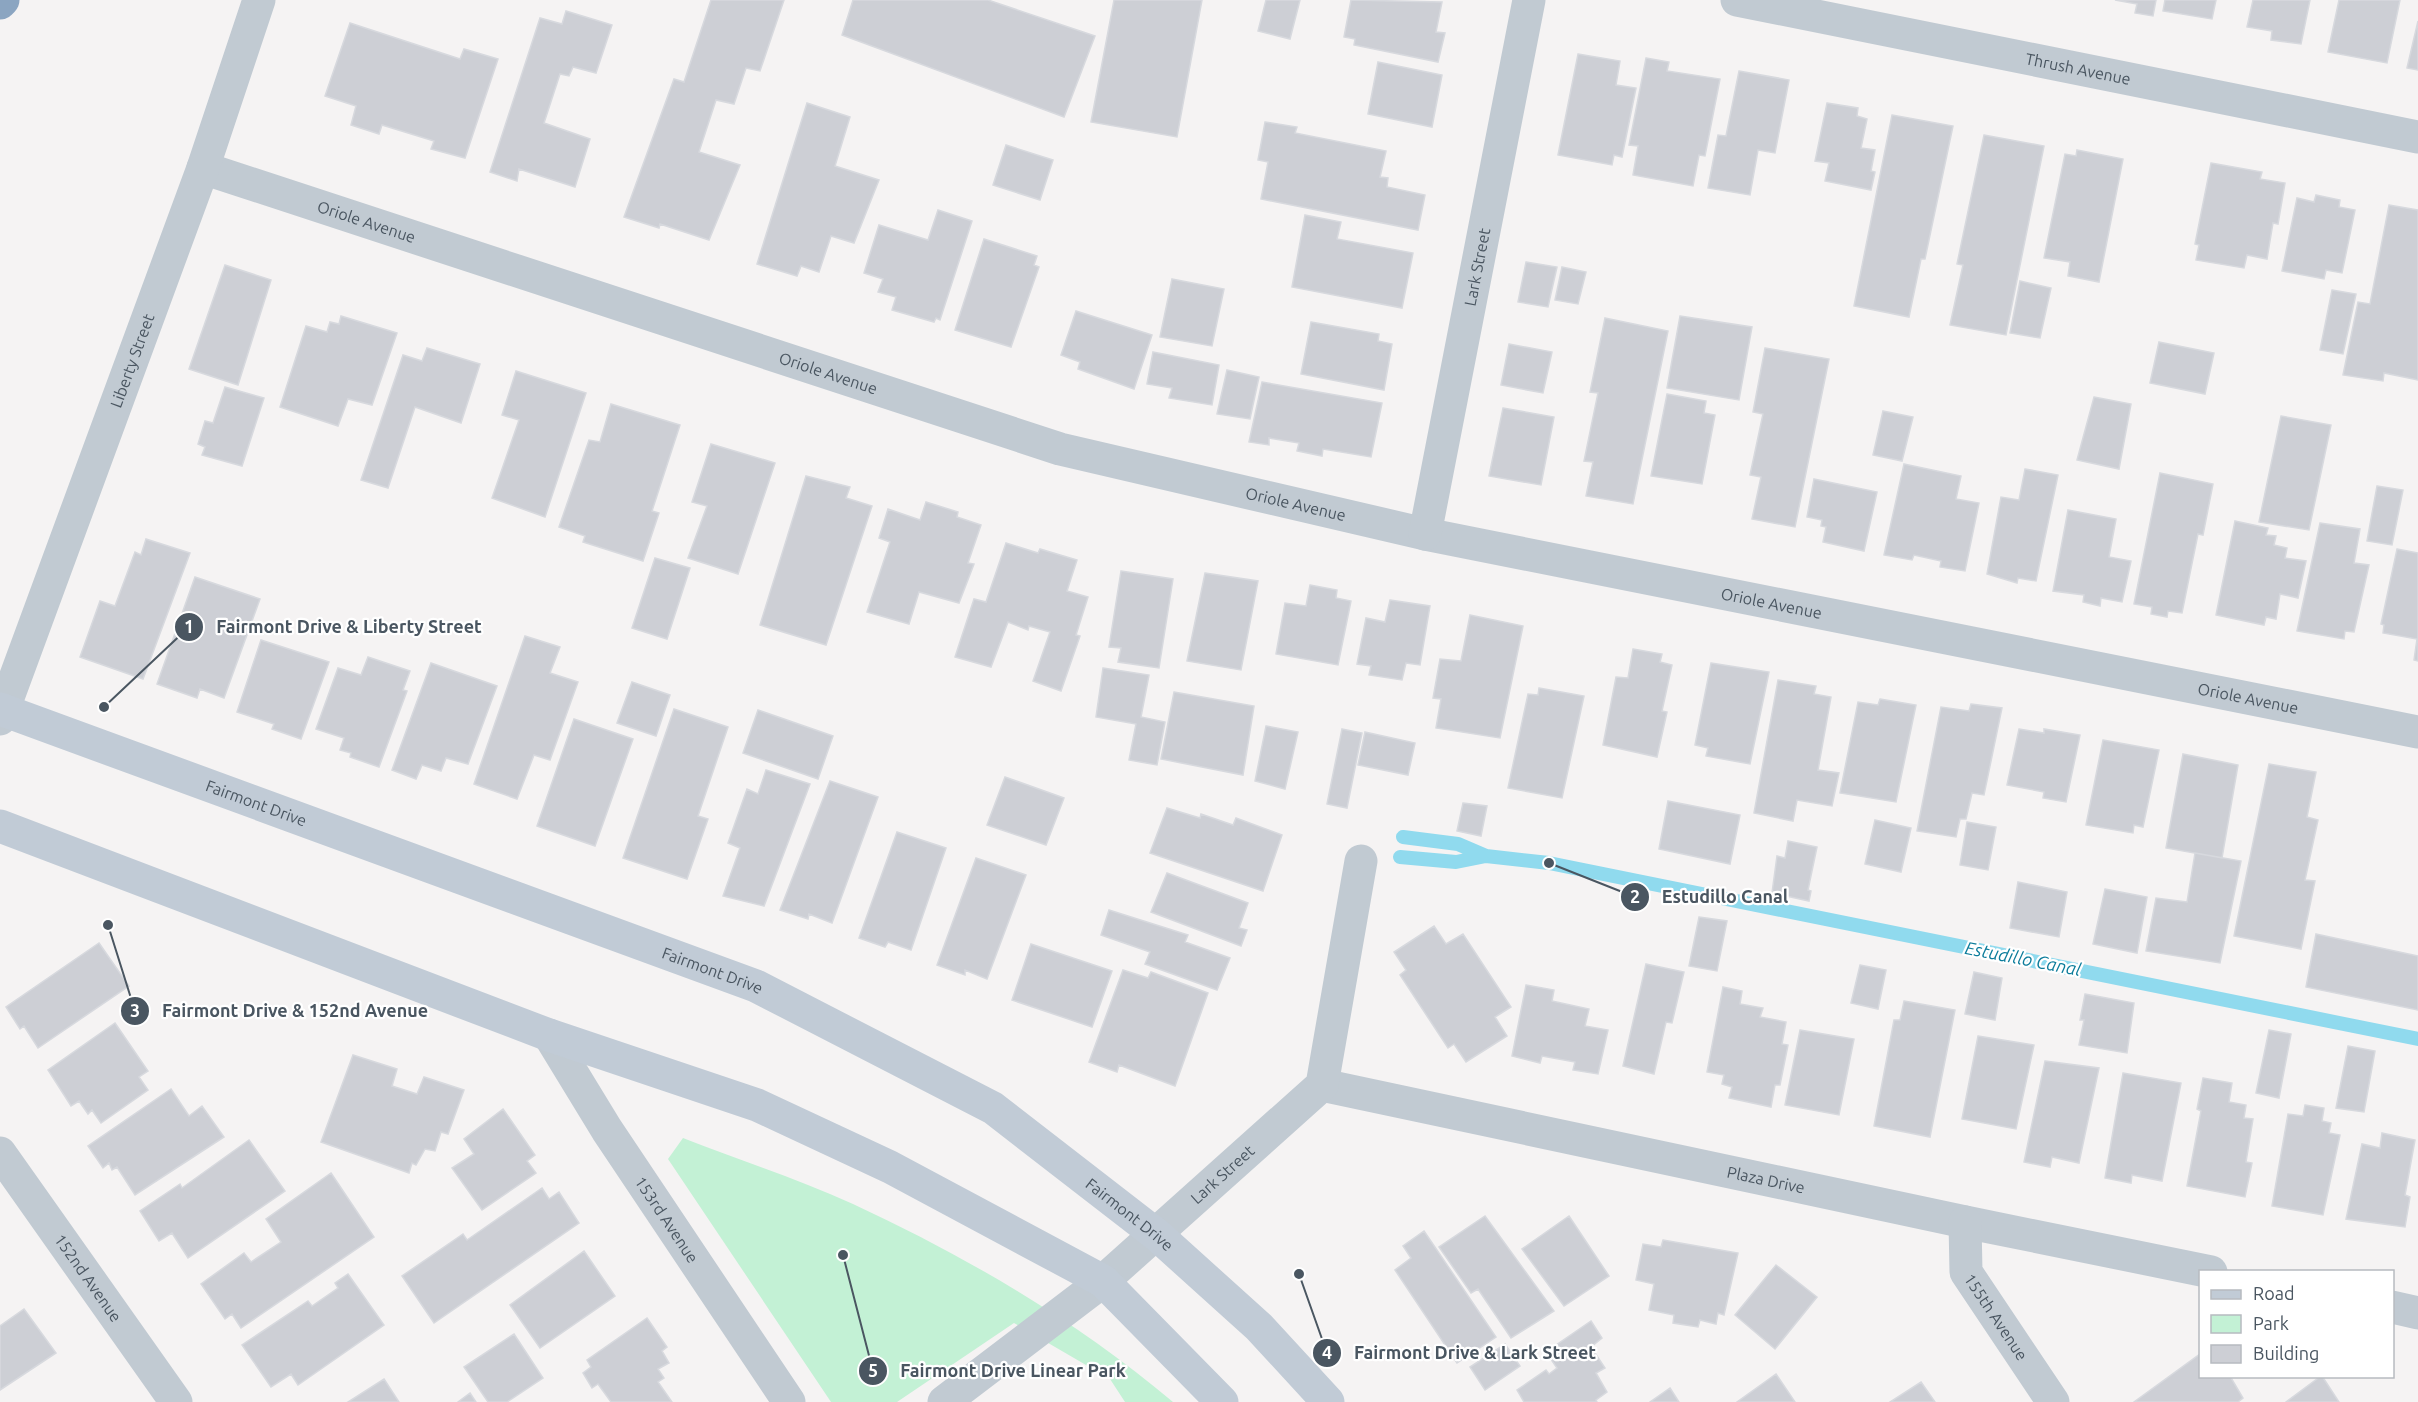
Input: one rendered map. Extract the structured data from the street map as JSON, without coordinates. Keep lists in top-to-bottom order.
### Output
{
  "streets": {
    "main road": ["Fairmont Drive"],
    "street": [
      "Thrush Avenue",
      "Oriole Avenue",
      "Lark Street",
      "Liberty Street",
      "Plaza Drive",
      "153rd Avenue",
      "152nd Avenue",
      "155th Avenue"
    ]
  },
  "crossings": [
    ["Oriole Avenue", "Lark Street"],
    ["Oriole Avenue", "Liberty Street"],
    ["Lark Street", "Fairmont Drive"],
    ["Lark Street", "Plaza Drive"],
    ["Liberty Street", "Fairmont Drive"],
    ["Plaza Drive", "155th Avenue"]
  ],
  "water": ["Estudillo Canal"],
  "places": [
    "Fairmont Drive & Liberty Street",
    "Estudillo Canal",
    "Fairmont Drive & 152nd Avenue",
    "Fairmont Drive Linear Park",
    "Fairmont Drive & Lark Street"
  ],
  "legend": ["Road", "Park", "Building"]
}
